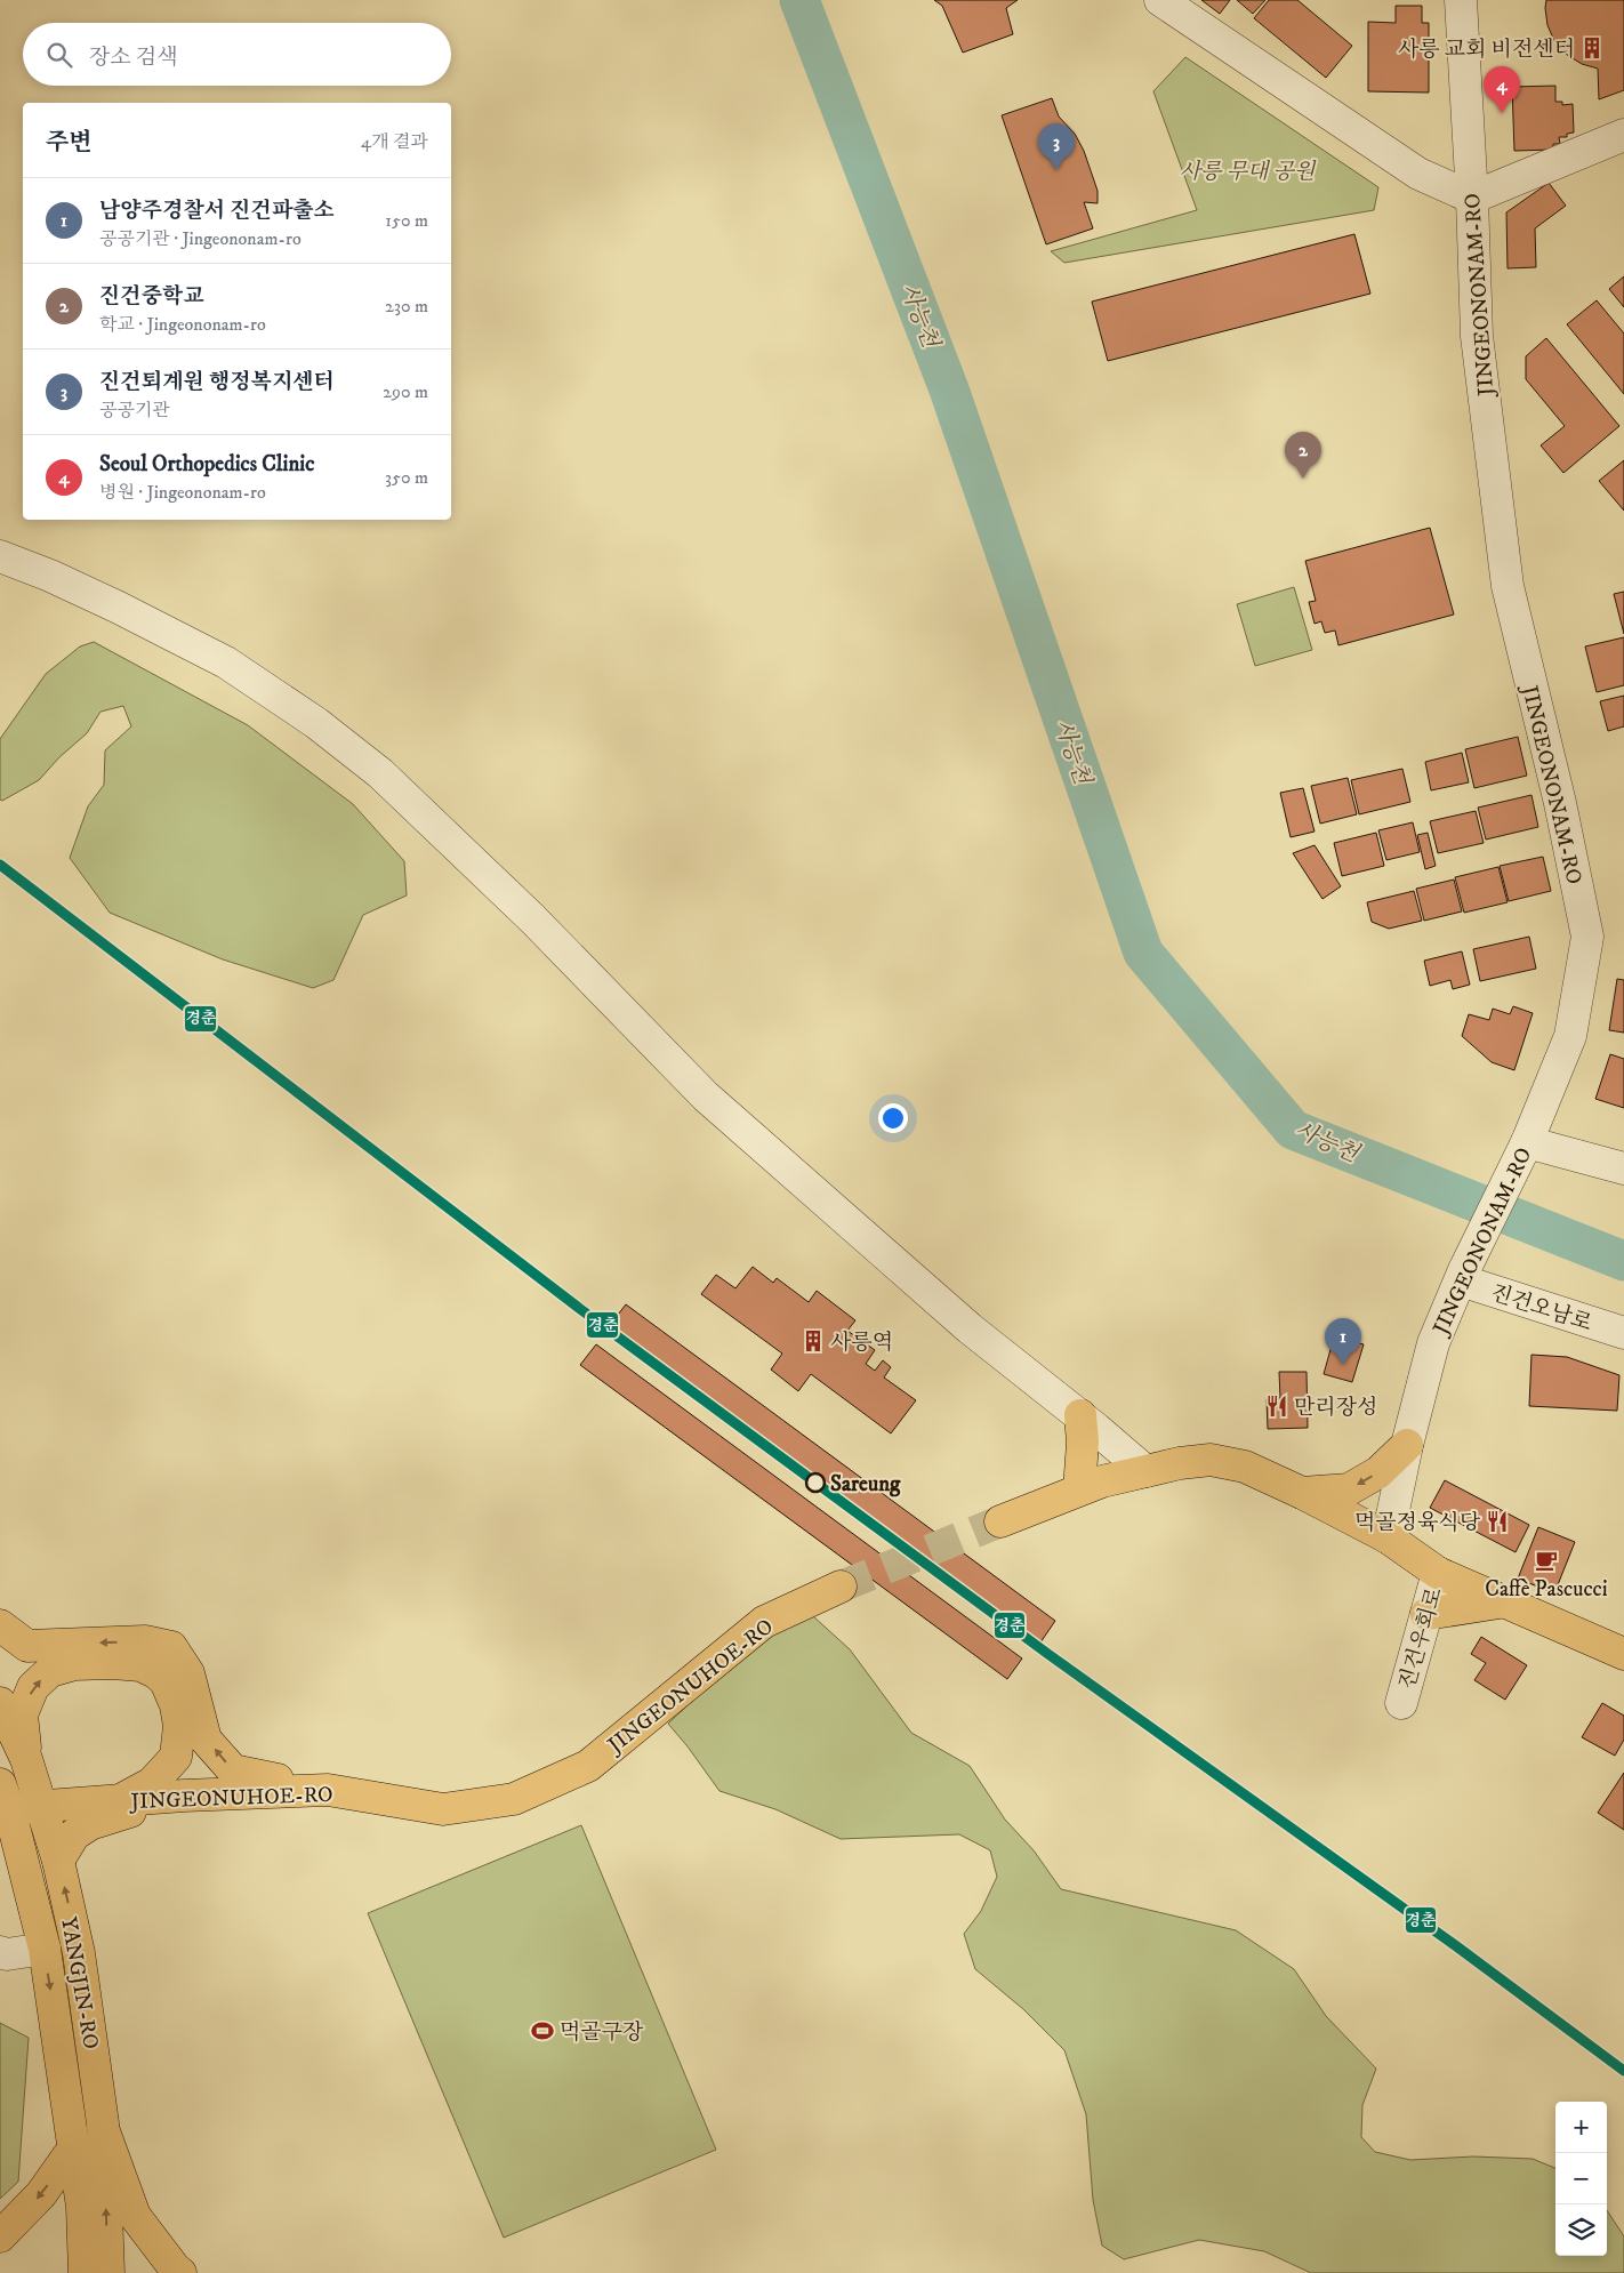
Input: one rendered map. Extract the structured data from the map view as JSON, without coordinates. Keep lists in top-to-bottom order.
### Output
{
  "streets": {
    "main road": ["JINGEONUHOE-RO", "YANGJIN-RO"],
    "street": ["JINGEONONAM-RO", "진건오남로", "진건우회로"]
  },
  "crossings": [
    ["JINGEONONAM-RO", "진건오남로"],
    ["JINGEONUHOE-RO", "YANGJIN-RO"]
  ],
  "water": ["사능천"],
  "parks": ["사릉 무대 공원"],
  "places": {
    "building": ["사릉 교회 비전센터", "사릉역"],
    "restaurant": ["만리장성", "먹골정육식당"],
    "other": ["Sareung"],
    "cafe": ["Caffè Pascucci"],
    "sports": ["먹골구장"]
  },
  "lines": ["transit line 경춘"],
  "page": {
    "search": "장소 검색",
    "pins": [
      "4",
      "3",
      "2",
      "1"
    ],
    "heading": ["주변", "4개 결과"],
    "list": [
      {
        "mark": "1",
        "name": "남양주경찰서 진건파출소",
        "note": "공공기관 · Jingeononam-ro",
        "value": "150 m"
      },
      {
        "mark": "2",
        "name": "진건중학교",
        "note": "학교 · Jingeononam-ro",
        "value": "230 m"
      },
      {
        "mark": "3",
        "name": "진건퇴계원 행정복지센터",
        "note": "공공기관",
        "value": "290 m"
      },
      {
        "mark": "4",
        "name": "Seoul Orthopedics Clinic",
        "note": "병원 · Jingeononam-ro",
        "value": "350 m"
      }
    ],
    "map_buttons": ["+", "−"]
  }
}
